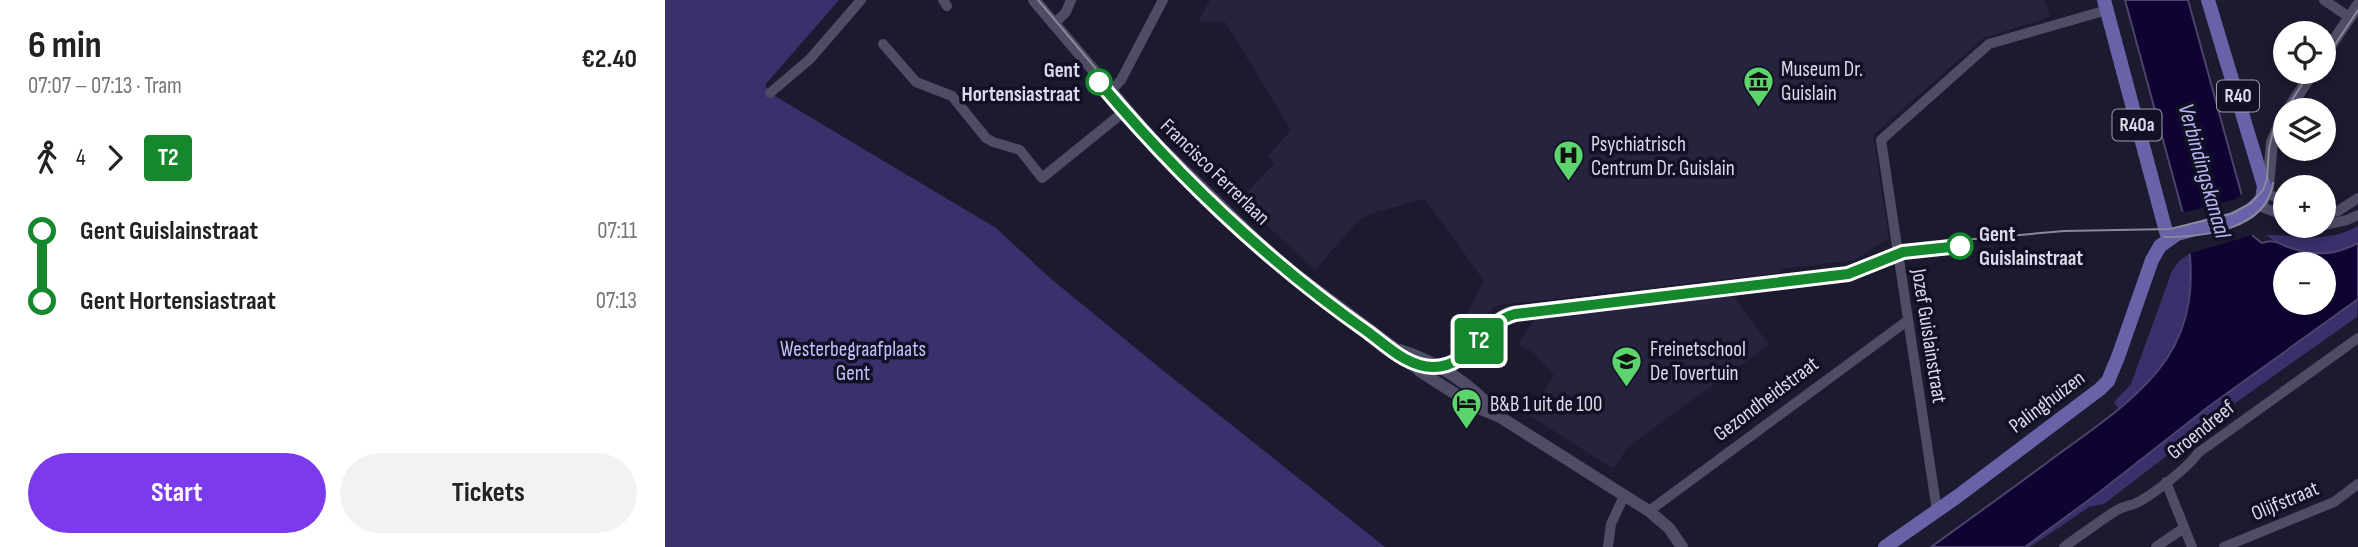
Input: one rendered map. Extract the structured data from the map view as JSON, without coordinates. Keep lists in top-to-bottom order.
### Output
{
  "streets": {
    "main road": ["R40", "R40a", "Palinghuizen"],
    "street": [
      "Francisco Ferrerlaan",
      "Jozef Guislainstraat",
      "Gezondheidstraat",
      "Groendreef",
      "Olijfstraat"
    ]
  },
  "crossings": [
    ["R40a", "Jozef Guislainstraat"],
    ["R40a", "Palinghuizen"],
    ["Francisco Ferrerlaan", "Gezondheidstraat"],
    ["Jozef Guislainstraat", "Gezondheidstraat"],
    ["Jozef Guislainstraat", "Palinghuizen"]
  ],
  "water": ["Verbindingskanaal"],
  "parks": ["Westerbegraafplaats Gent"],
  "places": {
    "other": ["Gent Hortensiastraat", "Gent Guislainstraat"],
    "museum": ["Museum Dr. Guislain"],
    "hospital": ["Psychiatrisch Centrum Dr. Guislain"],
    "school or university": ["Freinetschool De Tovertuin"],
    "hotel": ["B&B 1 uit de 100"]
  },
  "lines": ["tram line T2"],
  "page": {
    "heading": ["6 min", "07:07 – 07:13 · Tram", "€2.40"],
    "on_map": "T2",
    "map_buttons": ["+", "−"],
    "legs": ["4", "T2"],
    "list": [
      {
        "name": "Gent Guislainstraat",
        "value": "07:11"
      },
      {
        "name": "Gent Hortensiastraat",
        "value": "07:13"
      }
    ],
    "buttons": ["Start", "Tickets"]
  }
}
